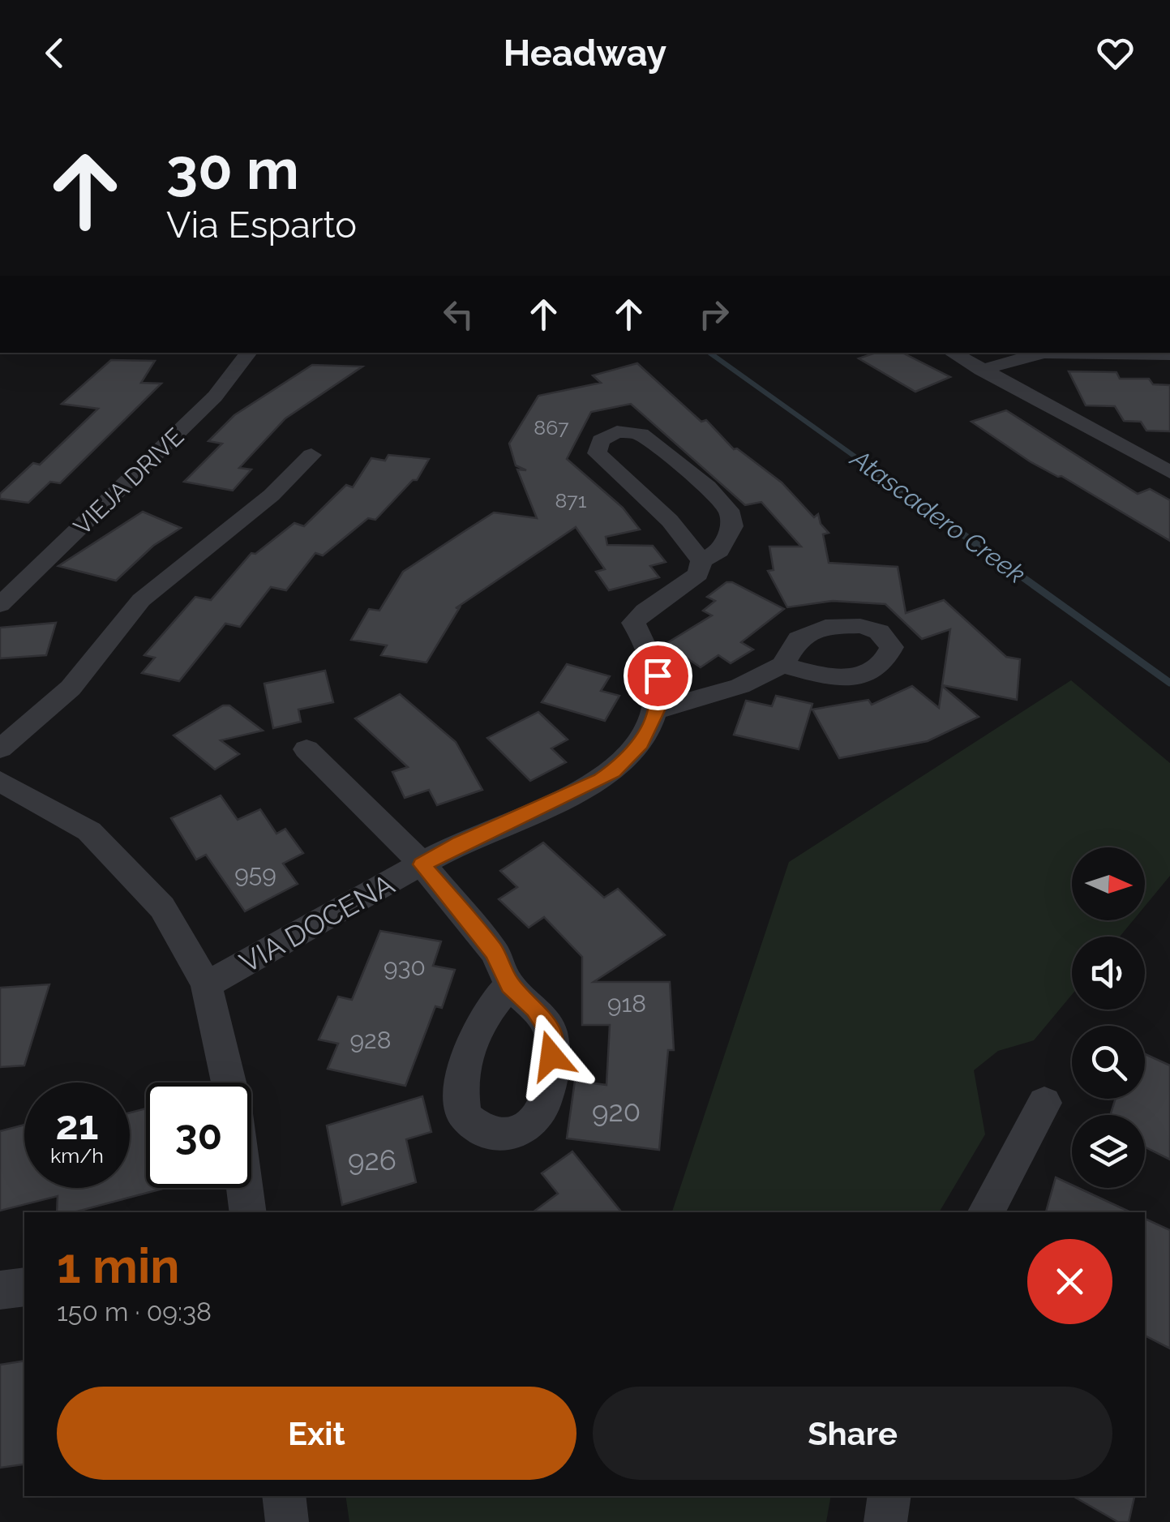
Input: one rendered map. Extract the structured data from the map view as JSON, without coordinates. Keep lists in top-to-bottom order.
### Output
{
  "streets": {
    "street": ["VIEJA DRIVE", "VIA DOCENA"]
  },
  "water": ["Atascadero Creek"],
  "house_numbers": [
    "867",
    "871",
    "959",
    "930",
    "918",
    "928",
    "920",
    "926"
  ],
  "north": "right",
  "page": {
    "header": "Headway",
    "turn": ["30 m", "Via Esparto"],
    "speed": "21 km/h",
    "limit": "30",
    "heading": ["1 min", "150 m · 09:38"],
    "buttons": ["Exit", "Share"]
  }
}
